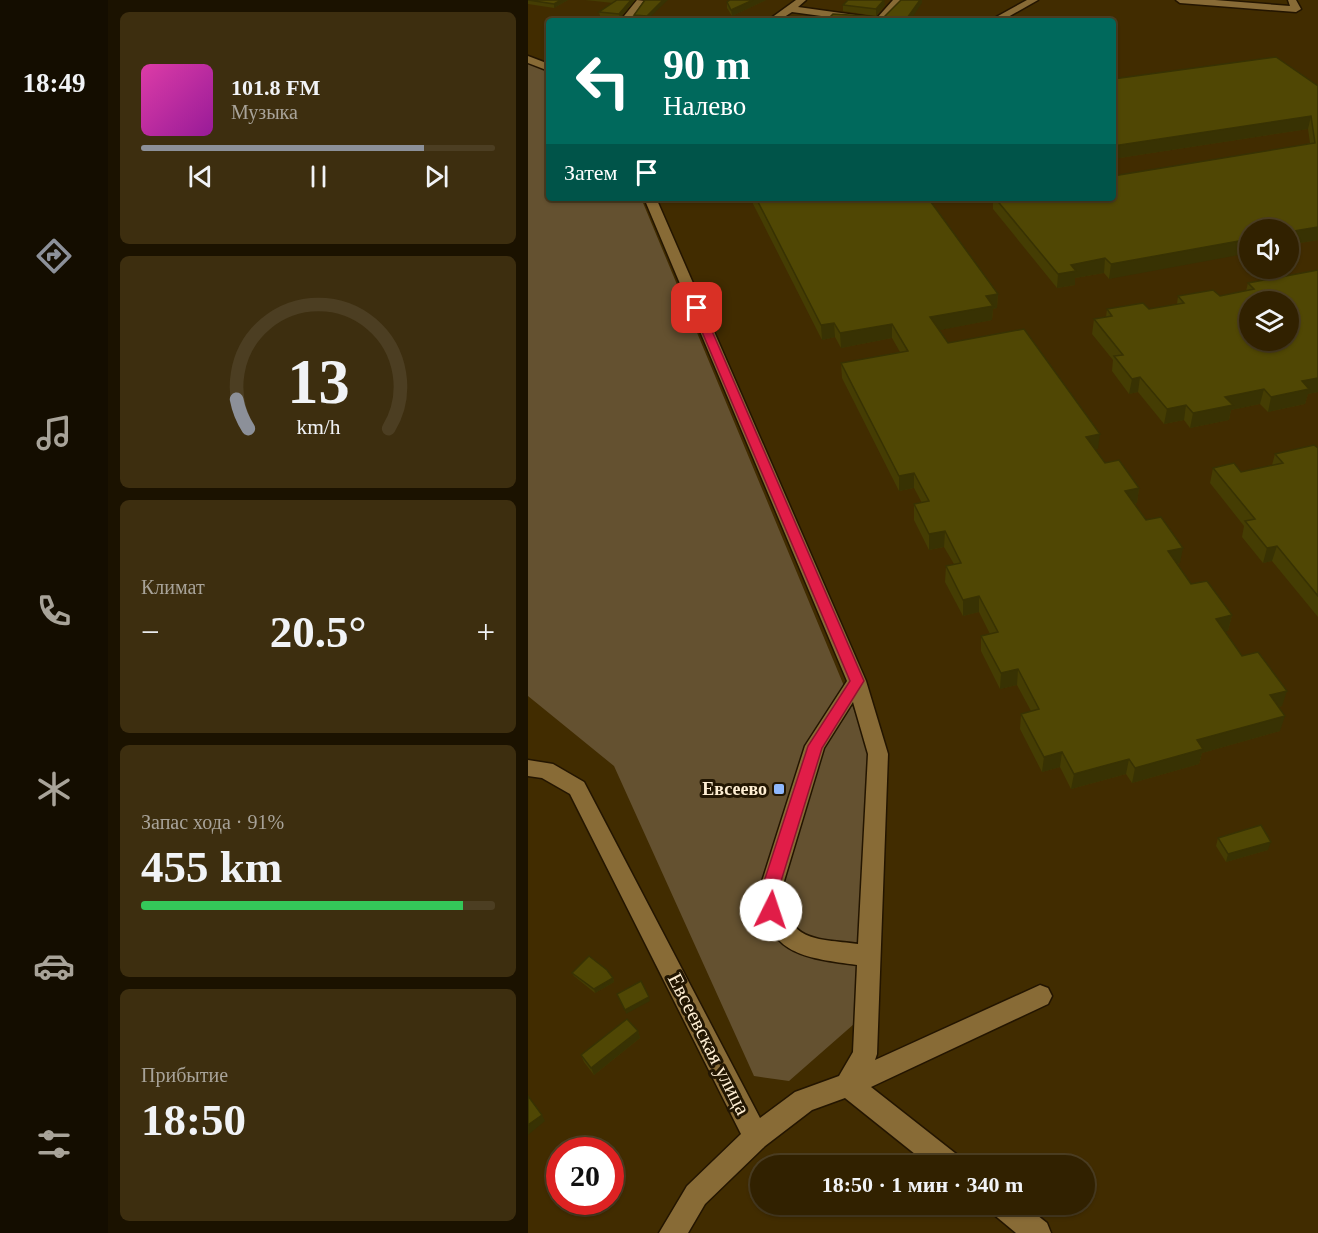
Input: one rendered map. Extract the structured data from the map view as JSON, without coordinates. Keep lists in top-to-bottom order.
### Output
{
  "streets": {
    "street": ["Евсеевская улица"]
  },
  "places": {
    "transit": ["Евсеево"]
  },
  "page": {
    "tabs": "18:49",
    "turn": ["90 m", "Налево"],
    "song": ["101.8 FM", "Музыка"],
    "then": "Затем",
    "tile": [
      "Климат",
      ["Запас хода · 91%", "455 km"],
      ["Прибытие", "18:50"]
    ],
    "heat": ["−", "20.5°", "+"],
    "limit": "20",
    "trip": "18:50 · 1 мин · 340 m",
    "gauge": ["13", "km/h"]
  }
}
